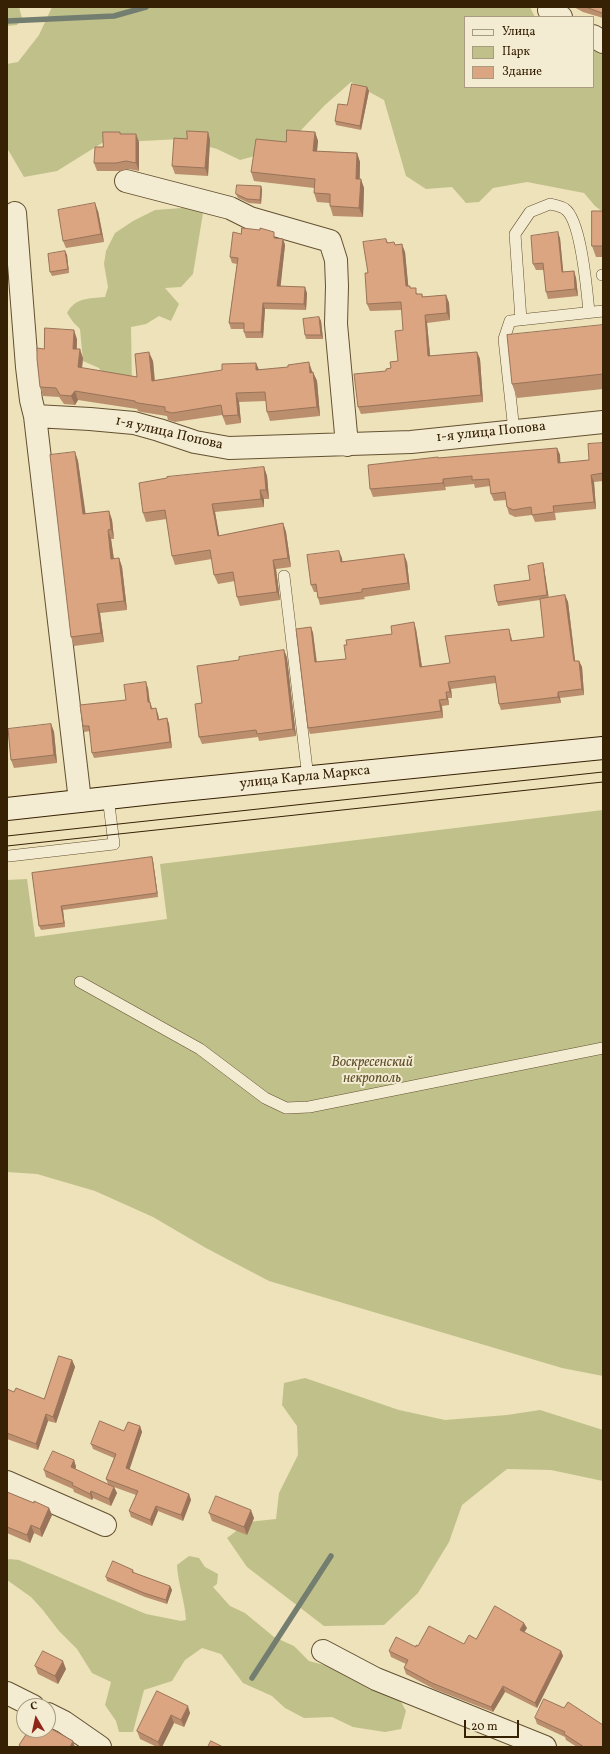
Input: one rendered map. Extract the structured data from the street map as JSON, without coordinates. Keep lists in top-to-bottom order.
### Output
{
  "streets": {
    "street": ["1-я улица Попова", "улица Карла Маркса"]
  },
  "parks": ["Воскресенский некрополь"],
  "legend": ["Улица", "Парк", "Здание"],
  "scale_bar": "20 m",
  "north": "top"
}
